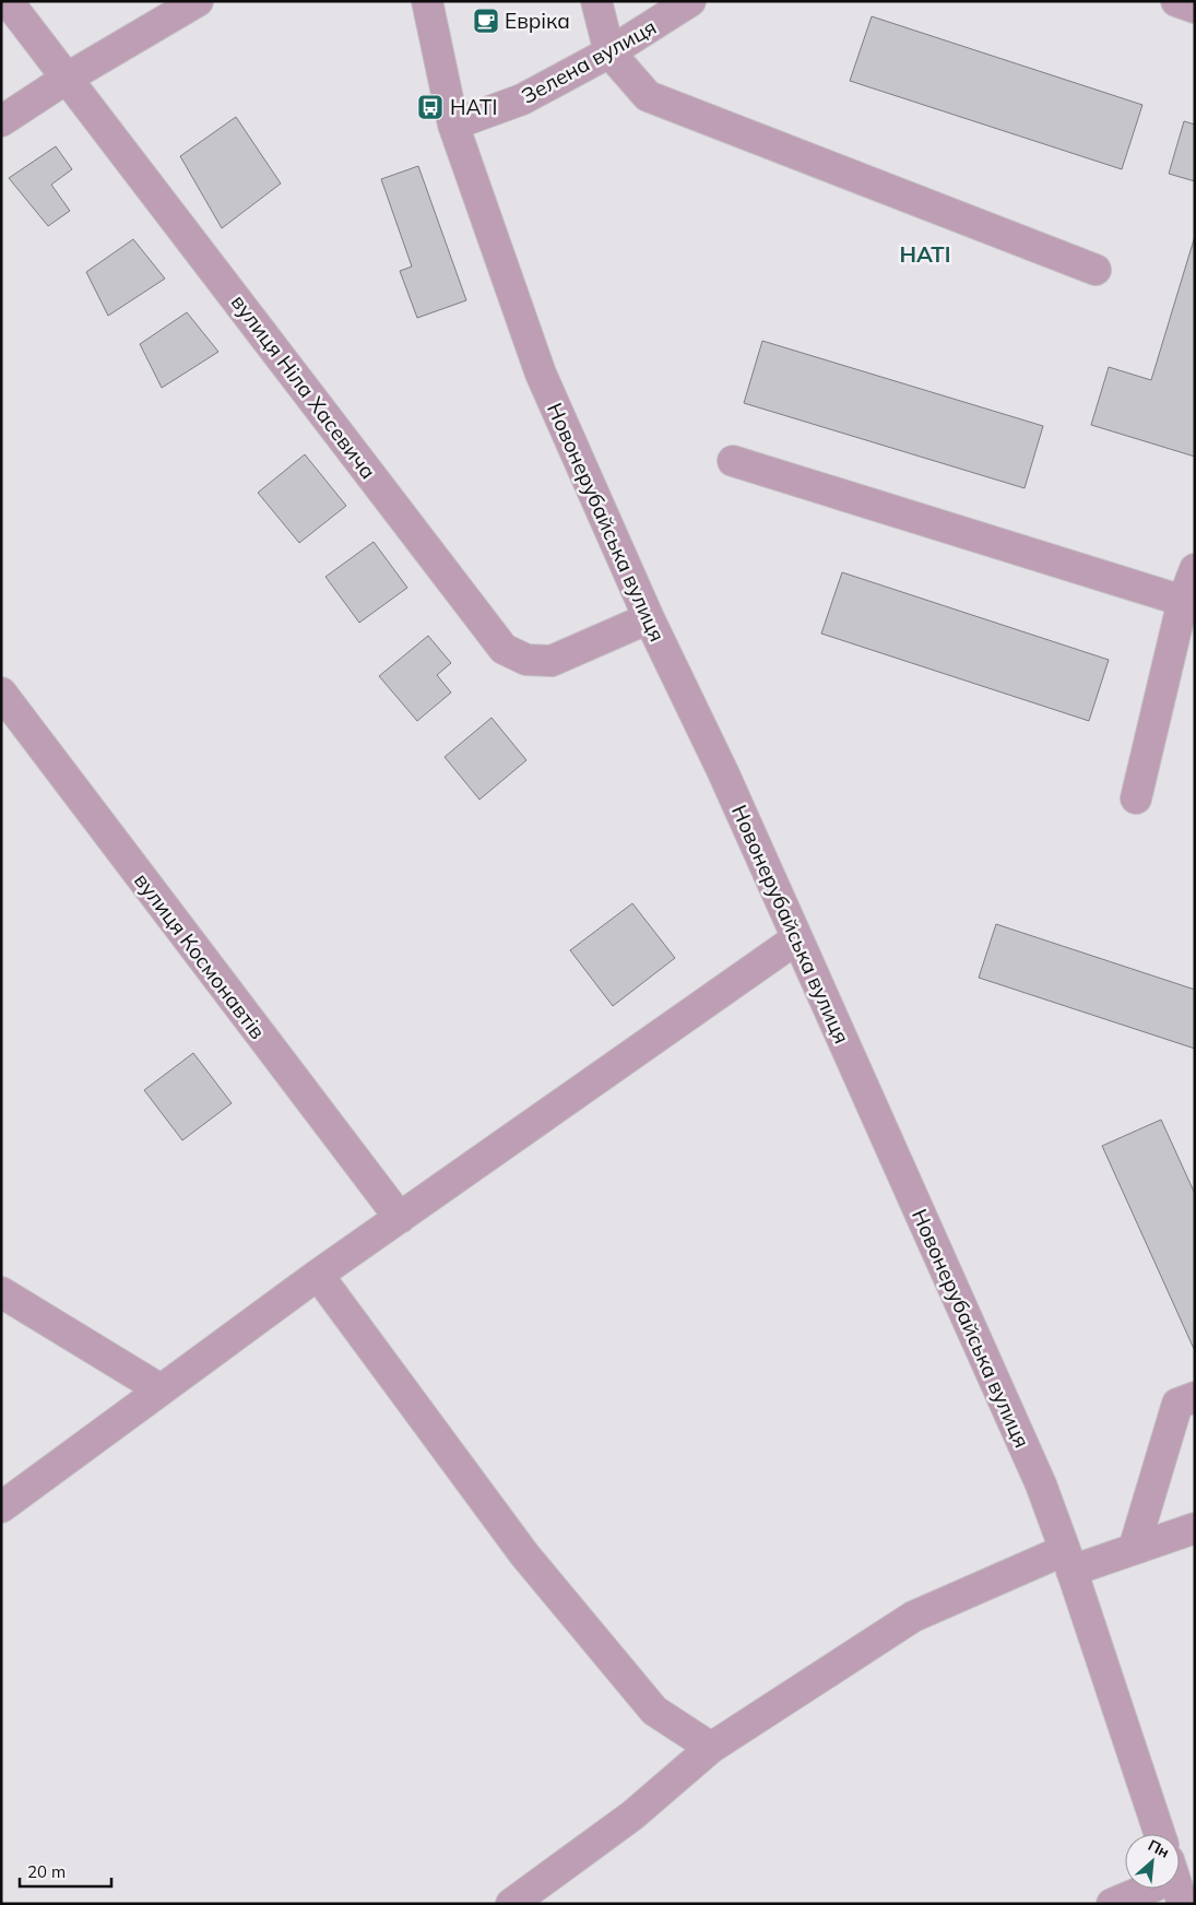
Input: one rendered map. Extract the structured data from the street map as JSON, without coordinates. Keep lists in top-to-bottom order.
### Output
{
  "streets": {
    "street": [
      "Зелена вулиця",
      "вулиця Ніла Хасевича",
      "Новонерубайська вулиця",
      "вулиця Космонавтів"
    ]
  },
  "crossings": [
    ["Зелена вулиця", "Новонерубайська вулиця"],
    ["вулиця Ніла Хасевича", "Новонерубайська вулиця"]
  ],
  "districts": ["НАТІ"],
  "places": {
    "cafe": ["Евріка"],
    "bus stop": ["НАТІ"]
  },
  "scale_bar": "20 m",
  "north": "top right"
}
